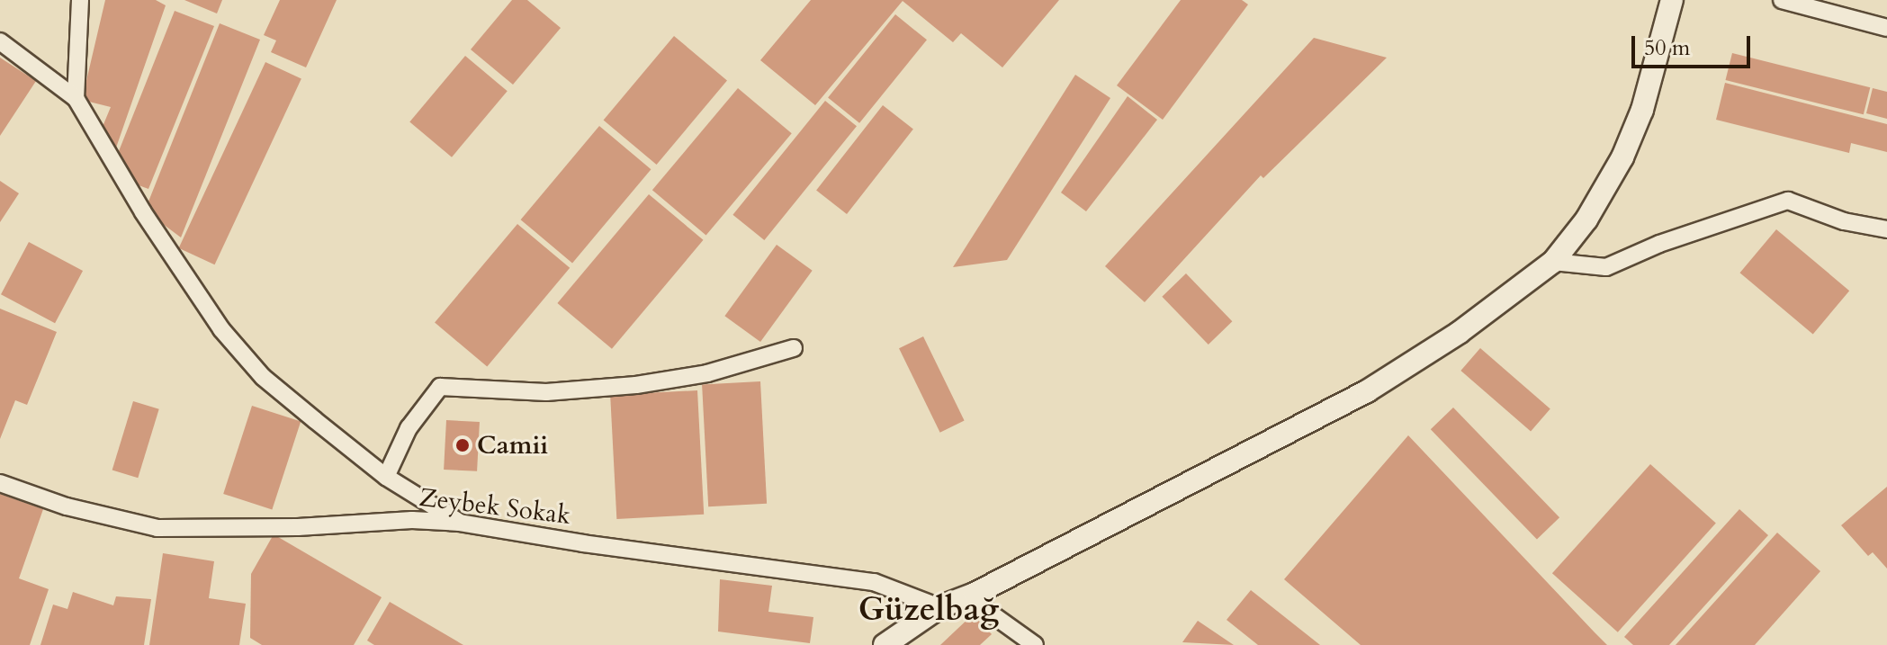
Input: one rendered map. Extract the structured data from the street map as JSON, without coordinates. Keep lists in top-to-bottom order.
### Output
{
  "streets": {
    "street": ["Zeybek Sokak"]
  },
  "districts": ["Güzelbağ"],
  "places": ["Camii"],
  "scale_bar": "50 m"
}
